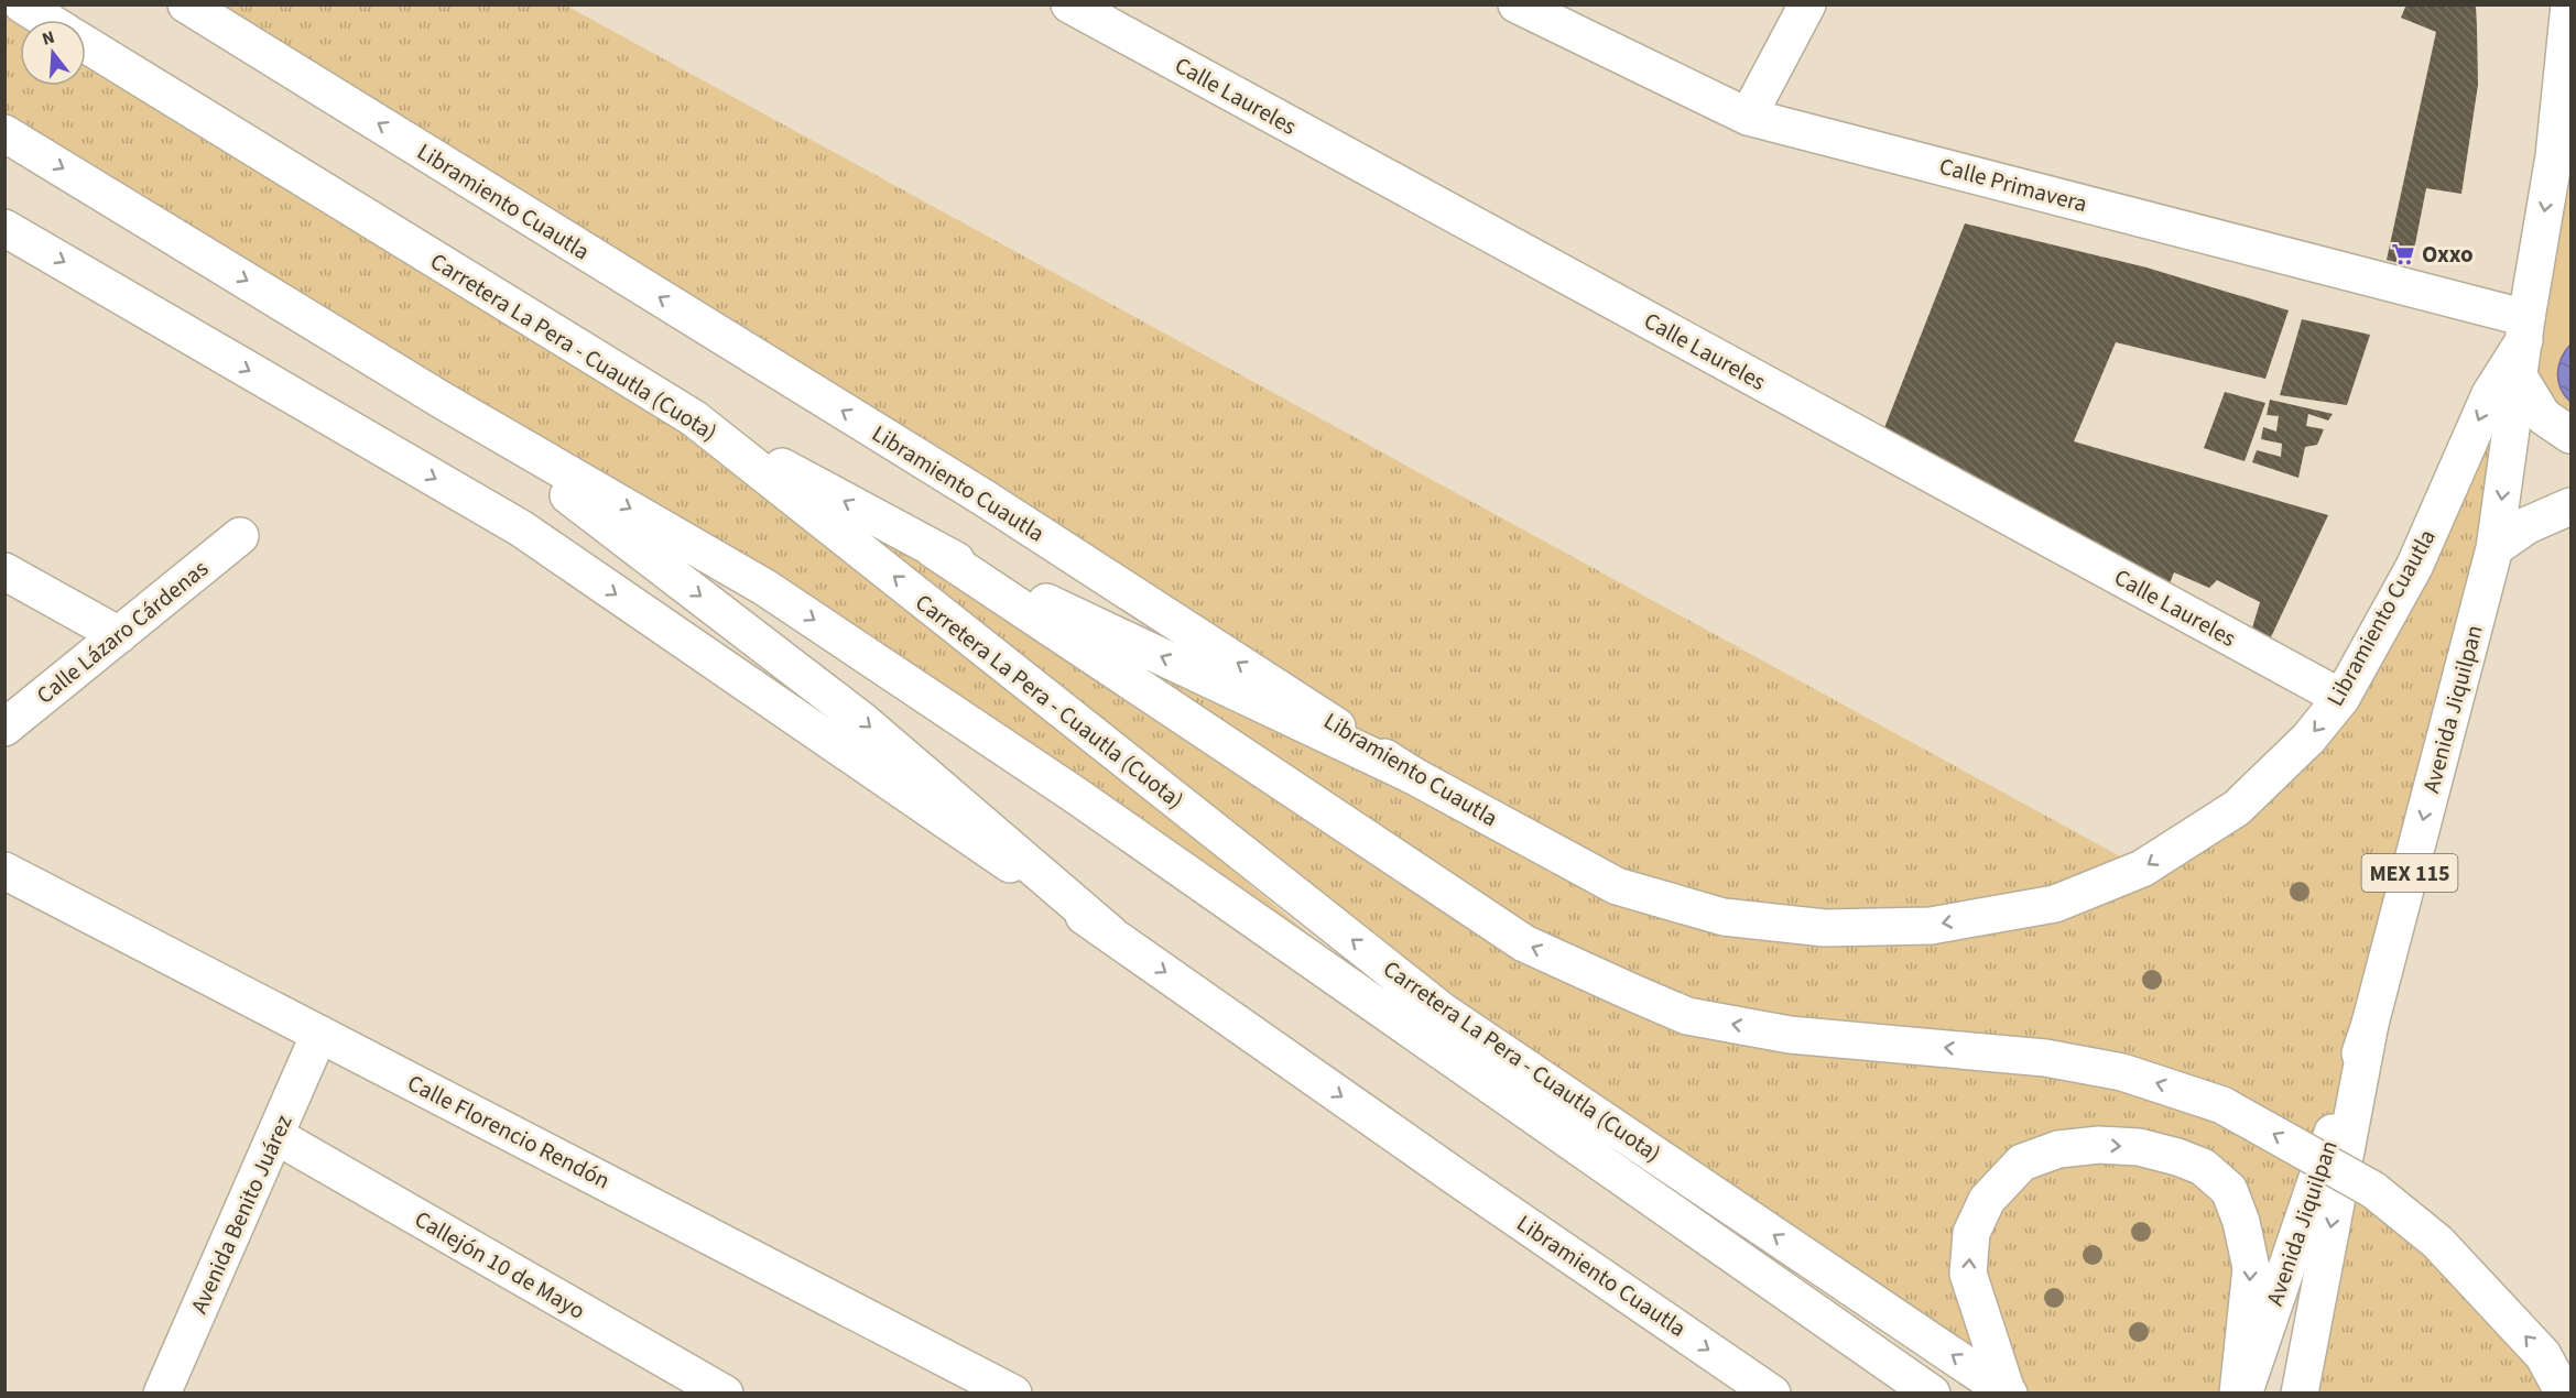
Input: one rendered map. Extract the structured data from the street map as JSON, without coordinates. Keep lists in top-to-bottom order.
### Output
{
  "streets": {
    "main road": [
      "Calle Laureles",
      "Calle Primavera",
      "Libramiento Cuautla",
      "Carretera La Pera - Cuautla (Cuota)",
      "Calle Lázaro Cárdenas",
      "Avenida Jiquilpan",
      "MEX 115",
      "Calle Florencio Rendón",
      "Avenida Benito Juárez",
      "Callejón 10 de Mayo"
    ]
  },
  "crossings": [
    ["Calle Laureles", "Libramiento Cuautla"],
    ["Calle Primavera", "Libramiento Cuautla"],
    ["Calle Primavera", "Avenida Jiquilpan"],
    ["Libramiento Cuautla", "Avenida Jiquilpan"],
    ["Calle Florencio Rendón", "Avenida Benito Juárez"],
    ["Avenida Benito Juárez", "Callejón 10 de Mayo"]
  ],
  "one_way": ["Avenida Jiquilpan"],
  "places": {
    "supermarket": ["Oxxo"]
  },
  "north": "top"
}
